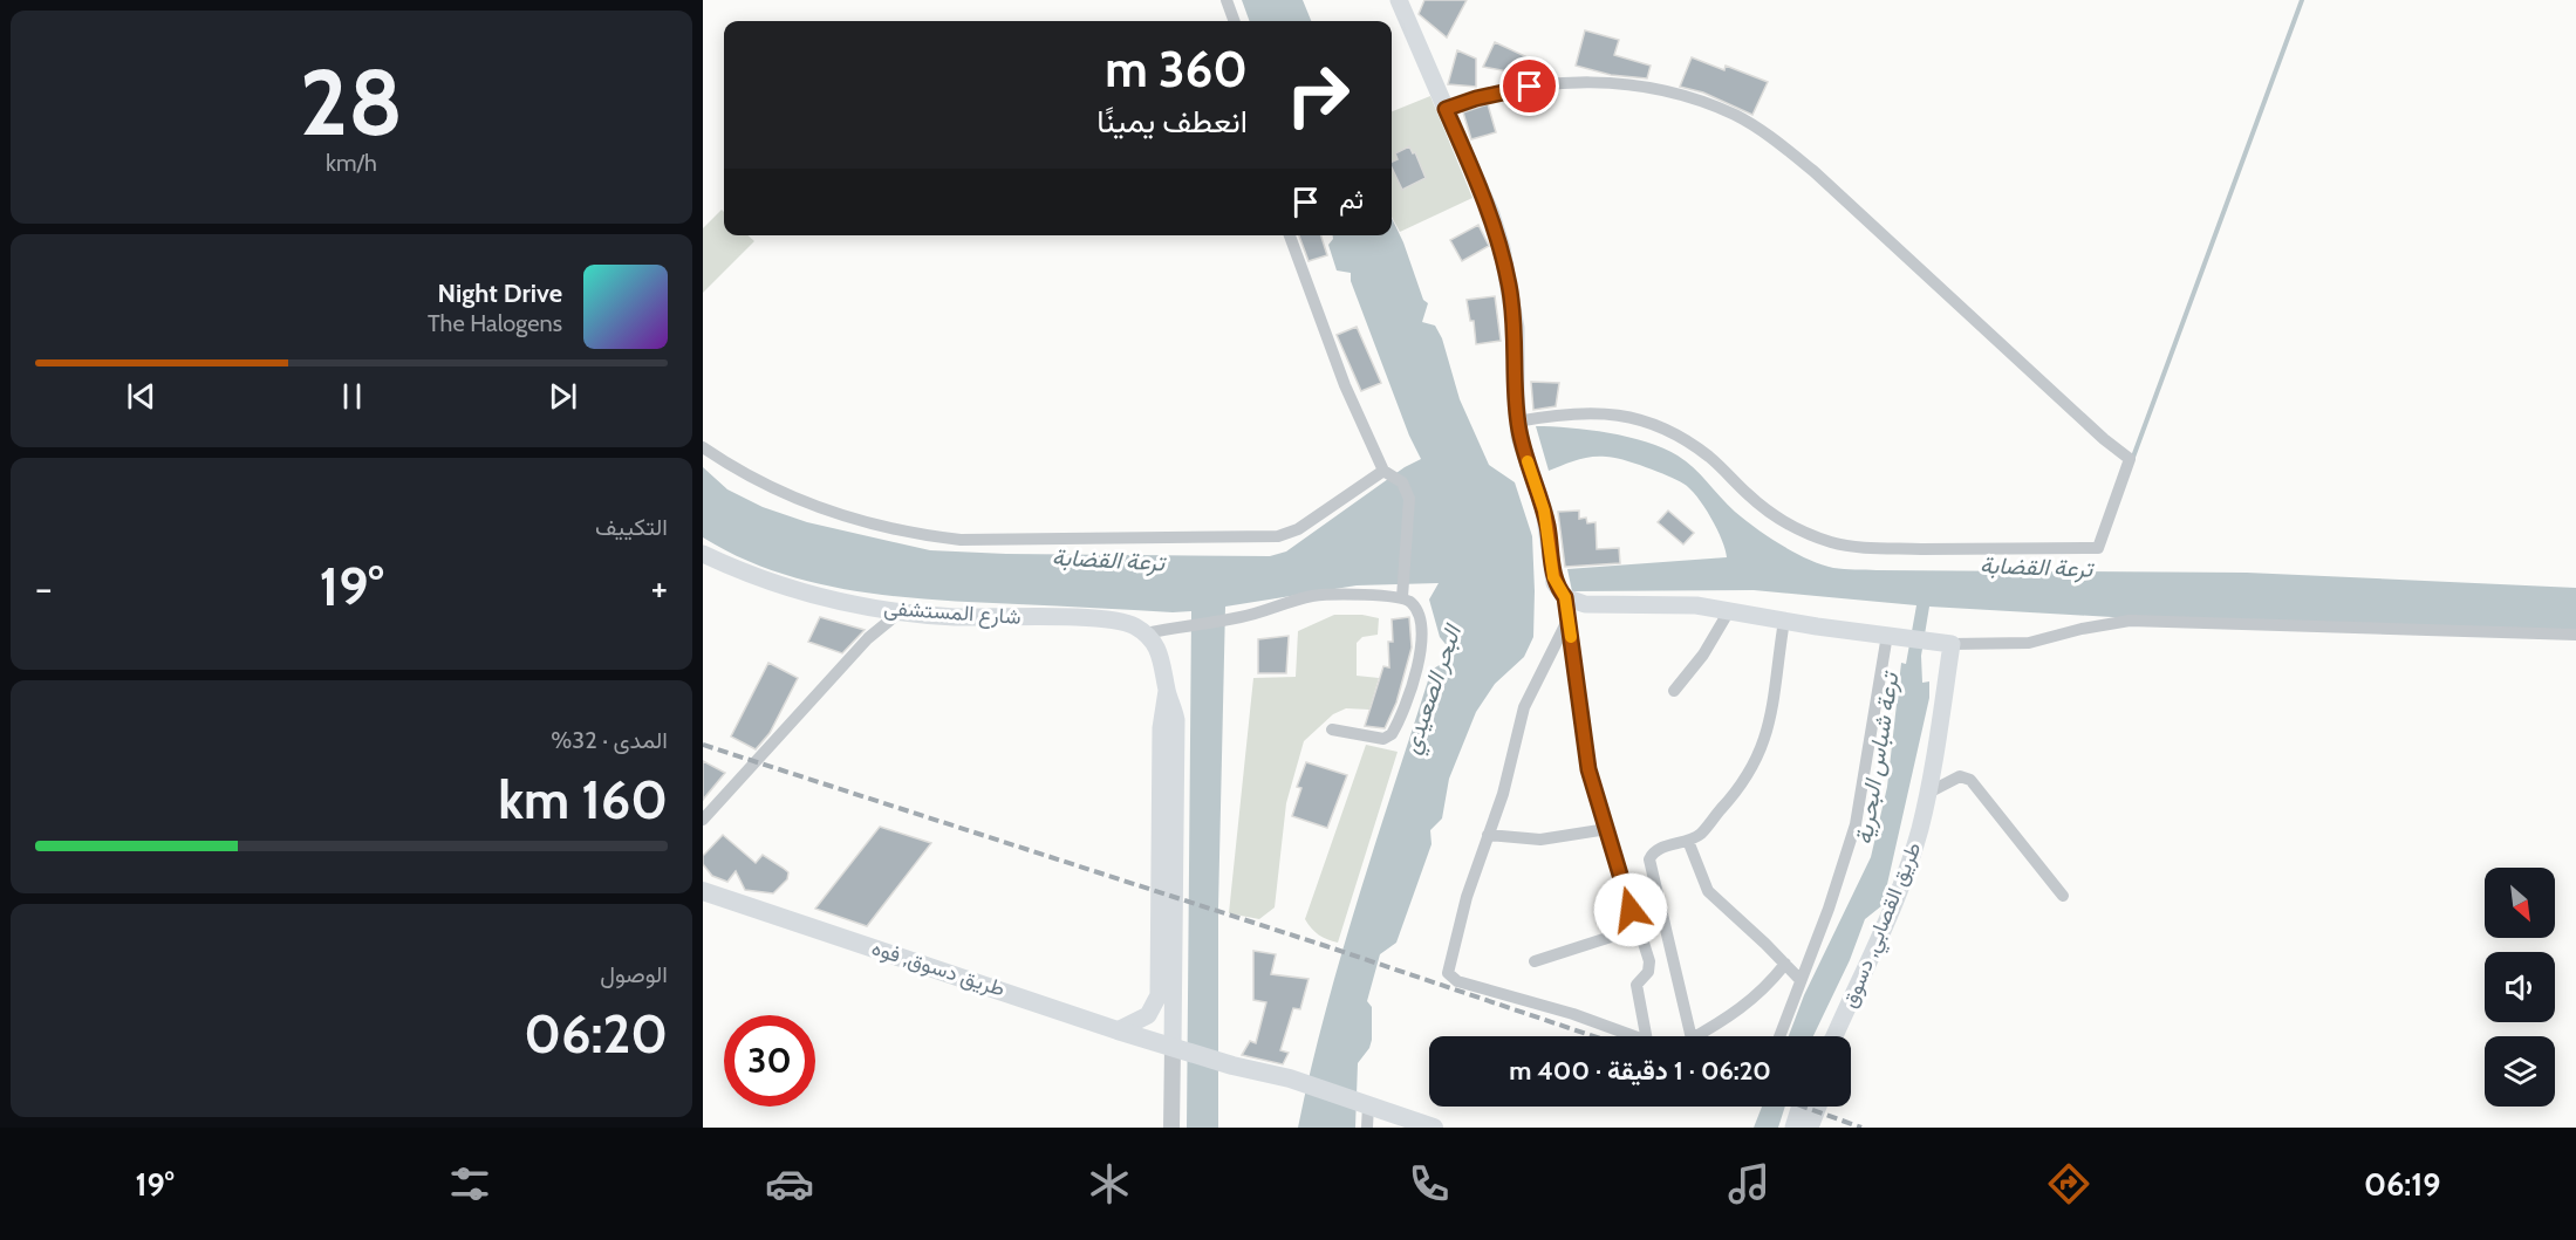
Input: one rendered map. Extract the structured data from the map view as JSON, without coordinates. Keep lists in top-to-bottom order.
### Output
{
  "streets": {
    "main road": ["شارع المستشفى", "طريق القصابي, دسوق", "طريق دسوق, فوه"]
  },
  "water": ["ترعة القضابة", "البحر الصعيدي", "ترعة شباس البحرية"],
  "north": "bottom right",
  "page": {
    "tile": [
      ["28", "km/h"],
      "التكييف",
      ["المدى · 32%", "160 km"],
      ["الوصول", "06:20"]
    ],
    "turn": ["360 m", "انعطف يمينًا"],
    "then": "ثم",
    "song": ["Night Drive", "The Halogens"],
    "heat": ["−", "19°", "+"],
    "limit": "30",
    "trip": "06:20 · 1 دقيقة · 400 m",
    "tabs": ["06:19", "19°"]
  }
}
